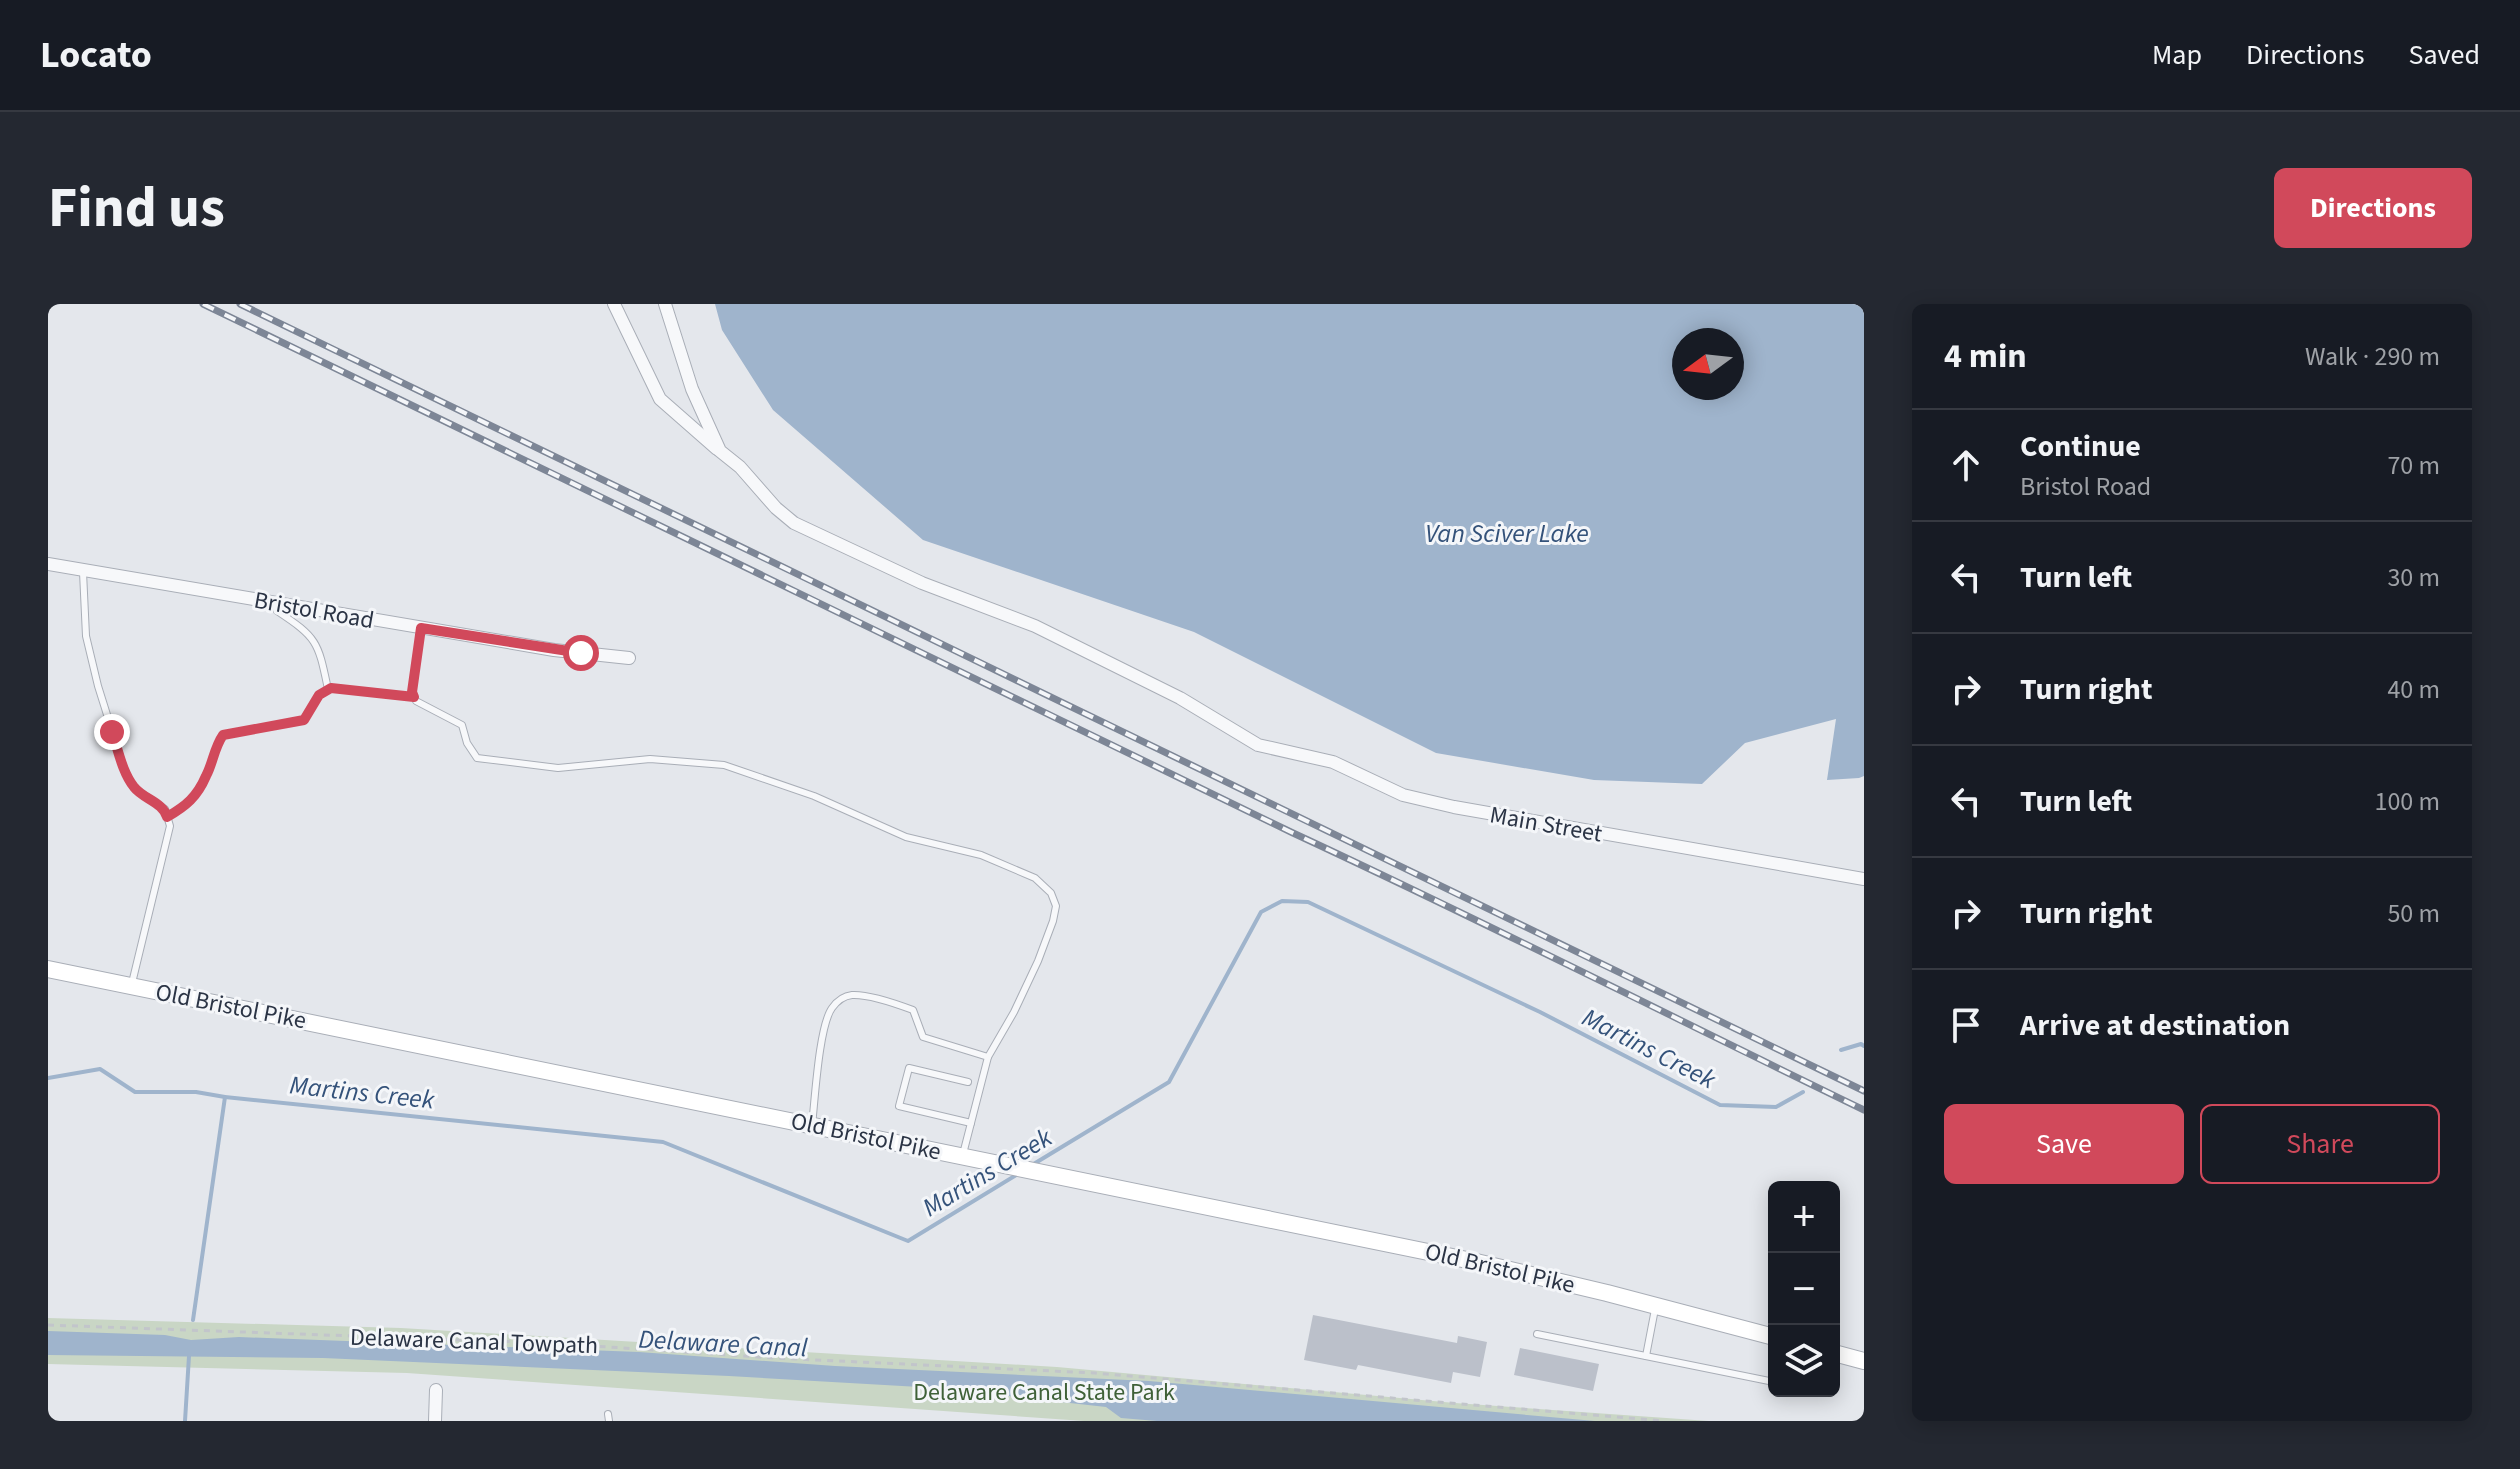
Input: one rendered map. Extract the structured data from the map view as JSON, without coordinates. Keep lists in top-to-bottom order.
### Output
{
  "streets": {
    "main road": ["Old Bristol Pike"],
    "street": ["Bristol Road", "Main Street"],
    "path": ["Delaware Canal Towpath"]
  },
  "water": ["Van Sciver Lake", "Martins Creek", "Delaware Canal"],
  "parks": ["Delaware Canal State Park"],
  "north": "left",
  "page": {
    "header": "Locato",
    "nav": ["Map", "Directions", "Saved"],
    "buttons": [
      "Directions",
      ["Save", "Share"]
    ],
    "title": "Find us",
    "heading": ["4 min", "Walk · 290 m"],
    "list": [
      ["Continue", "Bristol Road", "70 m"],
      ["Turn left", "30 m"],
      ["Turn right", "40 m"],
      ["Turn left", "100 m"],
      ["Turn right", "50 m"],
      "Arrive at destination"
    ],
    "map_buttons": ["+", "−"]
  }
}
